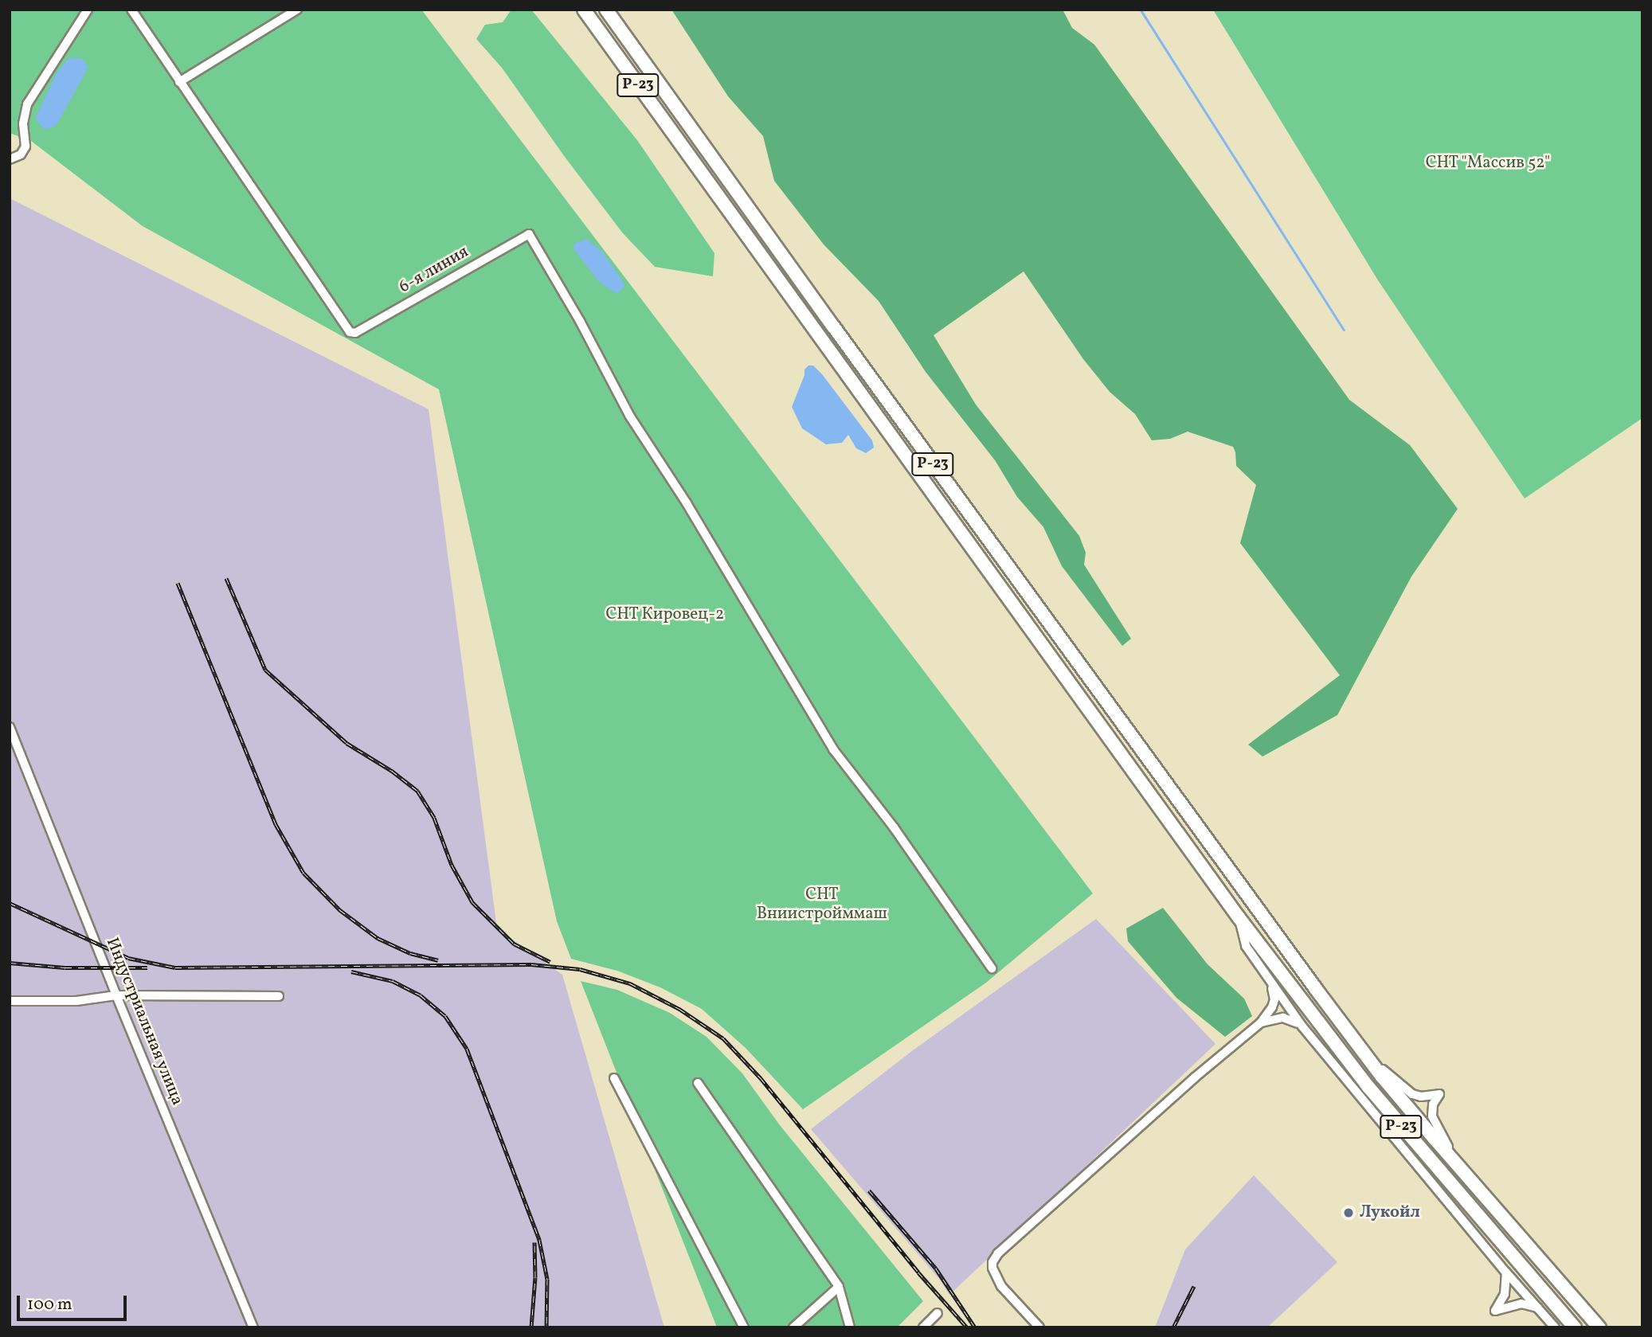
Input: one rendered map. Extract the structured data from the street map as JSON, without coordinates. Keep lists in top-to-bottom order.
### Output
{
  "streets": {
    "highway": ["Р-23"],
    "street": ["6-я линия", "Индустриальная улица"]
  },
  "parks": ["СНТ \"Массив 52\"", "СНТ Кировец-2", "СНТ Вниистройммаш"],
  "places": ["Лукойл"],
  "scale_bar": "100 m"
}
